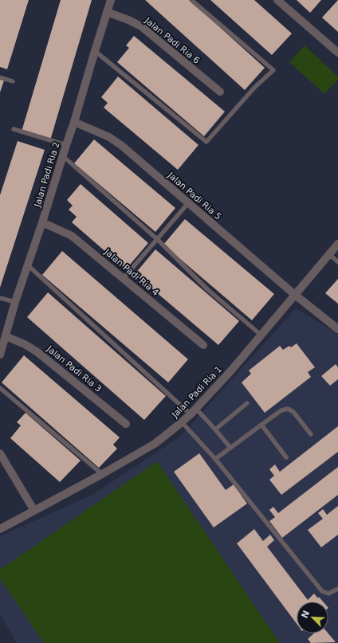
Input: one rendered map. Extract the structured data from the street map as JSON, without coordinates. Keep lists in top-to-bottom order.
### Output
{
  "streets": {
    "street": [
      "Jalan Padi Ria 6",
      "Jalan Padi Ria 2",
      "Jalan Padi Ria 5",
      "Jalan Padi Ria 4",
      "Jalan Padi Ria 3",
      "Jalan Padi Ria 1"
    ]
  },
  "crossings": [
    ["Jalan Padi Ria 6", "Jalan Padi Ria 2"],
    ["Jalan Padi Ria 2", "Jalan Padi Ria 5"],
    ["Jalan Padi Ria 2", "Jalan Padi Ria 4"],
    ["Jalan Padi Ria 2", "Jalan Padi Ria 3"],
    ["Jalan Padi Ria 5", "Jalan Padi Ria 1"]
  ],
  "north": "top left"
}
